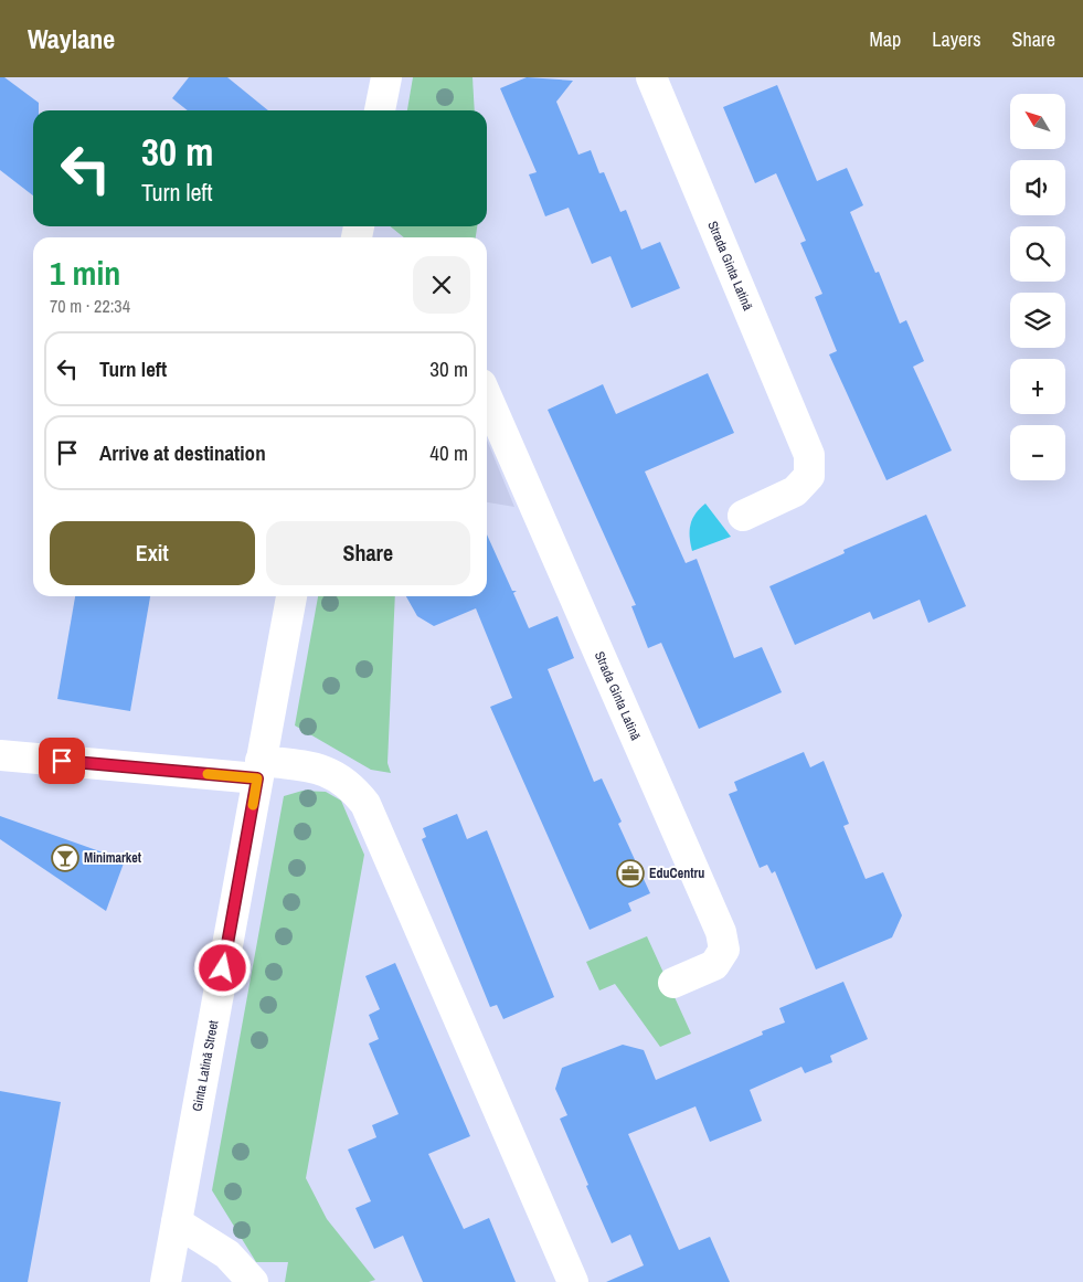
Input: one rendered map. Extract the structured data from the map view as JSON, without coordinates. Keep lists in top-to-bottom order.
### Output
{
  "streets": {
    "street": ["Strada Ginta Latină", "Ginta Latină Street"]
  },
  "places": {
    "bar": ["Minimarket"],
    "office": ["EduCentru"]
  },
  "north": "top left",
  "page": {
    "header": "Waylane",
    "nav": ["Map", "Layers", "Share"],
    "map_buttons": ["+", "−"],
    "turn": ["30 m", "Turn left"],
    "heading": ["1 min", "70 m · 22:34"],
    "list": [
      {
        "name": "Turn left",
        "value": "30 m"
      },
      {
        "name": "Arrive at destination",
        "value": "40 m"
      }
    ],
    "buttons": ["Exit", "Share"]
  }
}
